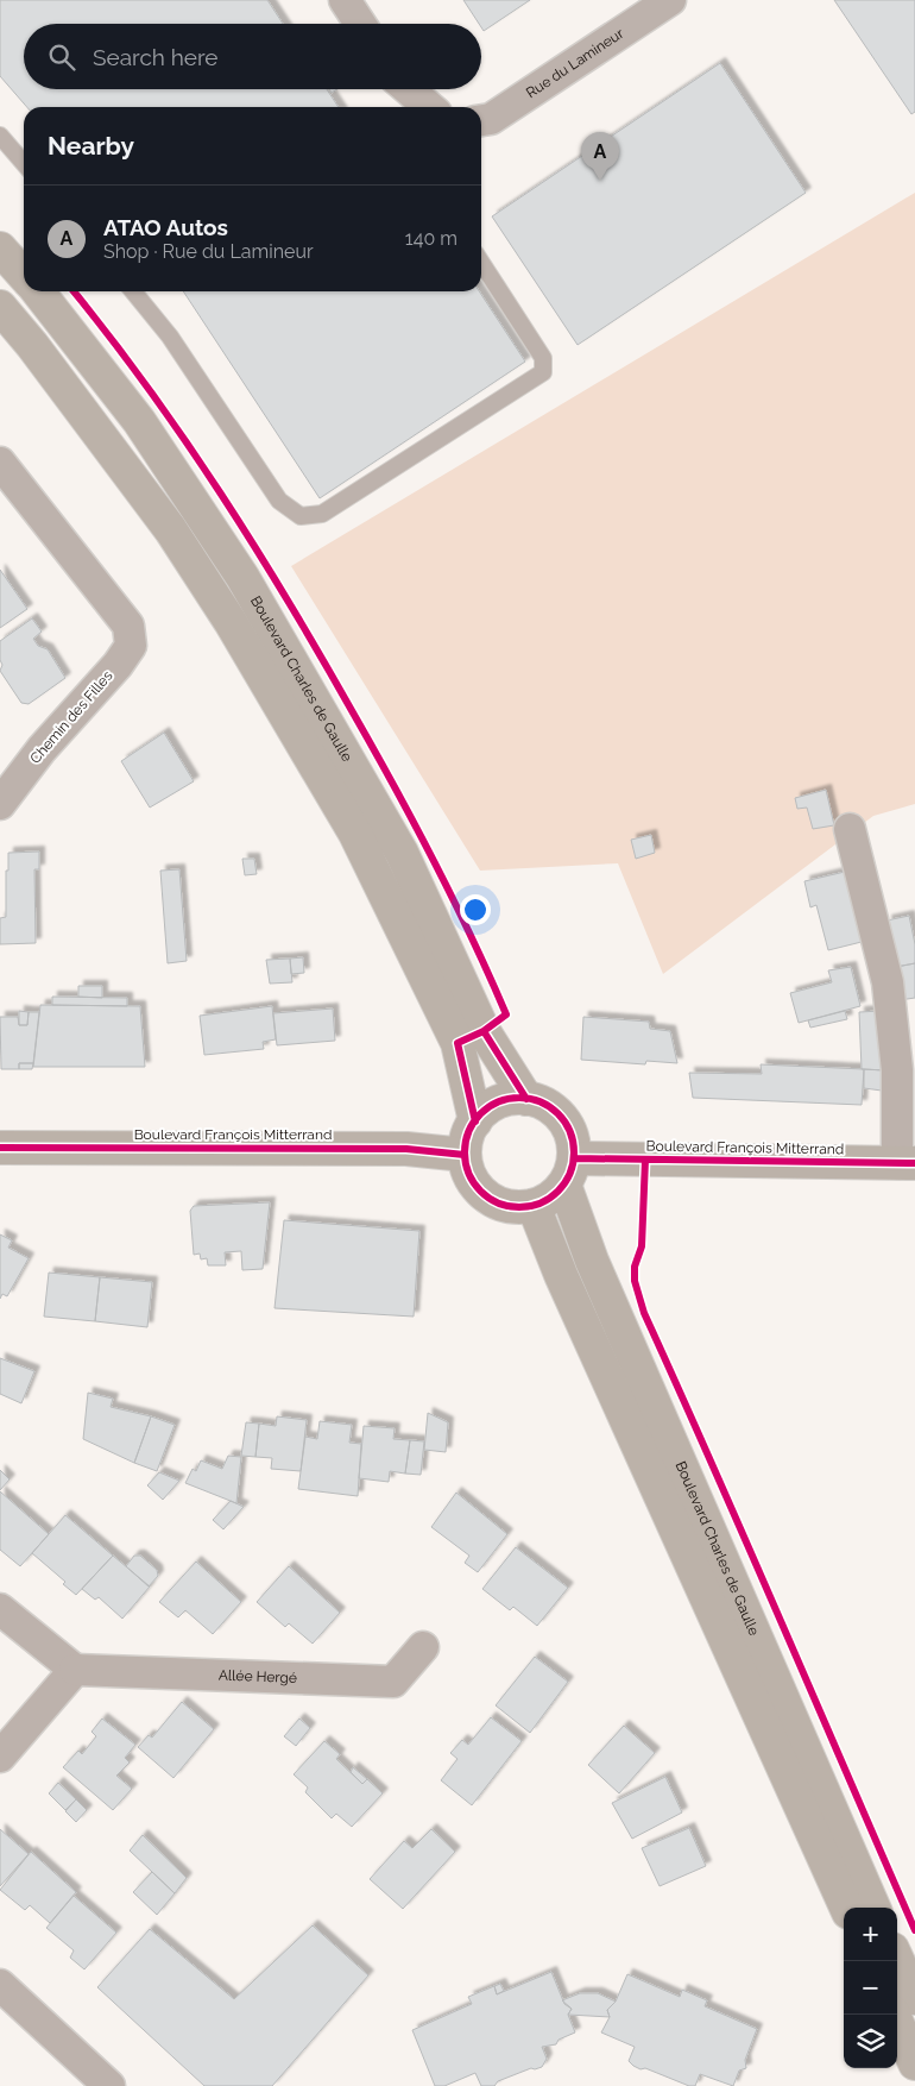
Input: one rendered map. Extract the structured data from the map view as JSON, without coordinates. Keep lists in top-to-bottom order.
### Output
{
  "streets": {
    "street": [
      "Rue du Lamineur",
      "Boulevard Charles de Gaulle",
      "Chemin des Filles",
      "Boulevard François Mitterrand",
      "Allée Hergé"
    ]
  },
  "crossings": [
    ["Boulevard Charles de Gaulle", "Boulevard François Mitterrand"]
  ],
  "page": {
    "search": "Search here",
    "heading": "Nearby",
    "pins": "A",
    "list": [
      {
        "mark": "A",
        "name": "ATAO Autos",
        "note": "Shop · Rue du Lamineur",
        "value": "140 m"
      }
    ],
    "map_buttons": ["+", "−"]
  }
}
